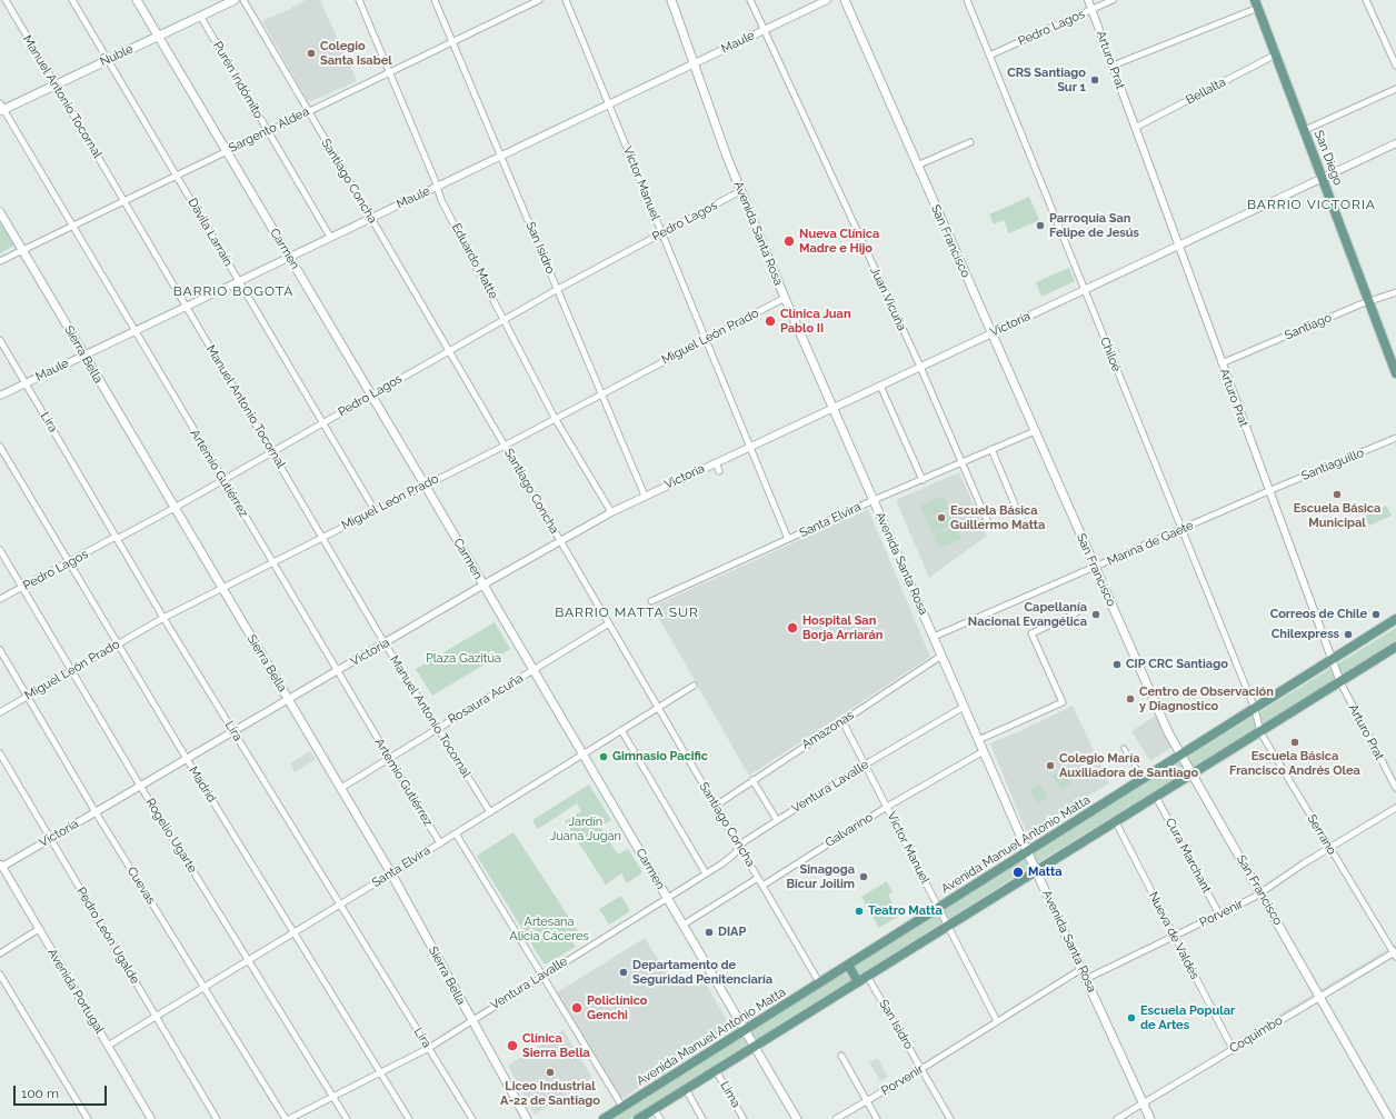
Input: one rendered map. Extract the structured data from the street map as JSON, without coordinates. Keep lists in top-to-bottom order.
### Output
{
  "streets": {
    "main road": [
      "Ñuble",
      "San Diego",
      "Avenida Santa Rosa",
      "San Francisco",
      "Carmen",
      "Sierra Bella",
      "Avenida Manuel Antonio Matta"
    ],
    "street": [
      "Pedro Lagos",
      "Maule",
      "Arturo Prat",
      "Purén Indómito",
      "Bellalta",
      "Manuel Antonio Tocornal",
      "Sargento Aldea",
      "Santiago Concha",
      "Víctor Manuel",
      "Dávila Larraín",
      "San Isidro",
      "Eduardo Matte",
      "Juan Vicuña",
      "Victoria",
      "Santiago",
      "Miguel León Prado",
      "Chiloé",
      "Lira",
      "Santiaguillo",
      "Artemio Gutiérrez",
      "Santa Elvira",
      "Marina de Gaete",
      "Rosaura Acuña",
      "Amazonas",
      "Madrid",
      "Ventura Lavalle",
      "Galvarino",
      "Serrano",
      "Rogelio Ugarte",
      "Cura Marchant",
      "Cuevas",
      "Porvenir",
      "Pedro León Ugalde",
      "Nueva de Valdés",
      "Avenida Portugal",
      "Coquimbo",
      "Lima"
    ]
  },
  "crossings": [
    ["Pedro Lagos", "Arturo Prat"],
    ["Pedro Lagos", "Manuel Antonio Tocornal"],
    ["Pedro Lagos", "Santiago Concha"],
    ["Pedro Lagos", "Víctor Manuel"],
    ["Pedro Lagos", "Dávila Larraín"],
    ["Pedro Lagos", "Avenida Santa Rosa"],
    ["Pedro Lagos", "San Isidro"],
    ["Pedro Lagos", "Carmen"],
    ["Pedro Lagos", "Eduardo Matte"],
    ["Pedro Lagos", "Sierra Bella"],
    ["Pedro Lagos", "Chiloé"],
    ["Pedro Lagos", "Lira"],
    ["Pedro Lagos", "Artemio Gutiérrez"],
    ["Pedro Lagos", "Madrid"],
    ["Pedro Lagos", "Rogelio Ugarte"],
    ["Maule", "Purén Indómito"],
    ["Maule", "Manuel Antonio Tocornal"],
    ["Maule", "Santiago Concha"],
    ["Maule", "Víctor Manuel"],
    ["Maule", "Dávila Larraín"],
    ["Maule", "Avenida Santa Rosa"],
    ["Maule", "San Isidro"],
    ["Maule", "Carmen"],
    ["Maule", "Eduardo Matte"],
    ["Maule", "Juan Vicuña"],
    ["Maule", "Sierra Bella"],
    ["Maule", "Lira"],
    ["Maule", "Artemio Gutiérrez"],
    ["Ñuble", "Purén Indómito"],
    ["Ñuble", "Manuel Antonio Tocornal"],
    ["Ñuble", "Dávila Larraín"],
    ["Ñuble", "Carmen"],
    ["Ñuble", "Artemio Gutiérrez"],
    ["Arturo Prat", "Bellalta"],
    ["Arturo Prat", "Victoria"],
    ["Arturo Prat", "Santiago"],
    ["Arturo Prat", "Santiaguillo"],
    ["Arturo Prat", "Marina de Gaete"],
    ["Arturo Prat", "Avenida Manuel Antonio Matta"],
    ["Purén Indómito", "Sargento Aldea"],
    ["Bellalta", "San Diego"],
    ["Manuel Antonio Tocornal", "Sargento Aldea"],
    ["Manuel Antonio Tocornal", "Victoria"],
    ["Manuel Antonio Tocornal", "Miguel León Prado"],
    ["Manuel Antonio Tocornal", "Santa Elvira"],
    ["Manuel Antonio Tocornal", "Rosaura Acuña"],
    ["Sargento Aldea", "Santiago Concha"],
    ["Sargento Aldea", "Dávila Larraín"],
    ["Sargento Aldea", "San Isidro"],
    ["Sargento Aldea", "Carmen"],
    ["Sargento Aldea", "Eduardo Matte"],
    ["Sargento Aldea", "Sierra Bella"],
    ["Sargento Aldea", "Artemio Gutiérrez"],
    ["San Diego", "Victoria"],
    ["San Diego", "Santiago"],
    ["Santiago Concha", "Victoria"],
    ["Santiago Concha", "Miguel León Prado"],
    ["Santiago Concha", "Santa Elvira"],
    ["Santiago Concha", "Rosaura Acuña"],
    ["Santiago Concha", "Amazonas"],
    ["Santiago Concha", "Ventura Lavalle"],
    ["Santiago Concha", "Galvarino"],
    ["Santiago Concha", "Avenida Manuel Antonio Matta"],
    ["Víctor Manuel", "Victoria"],
    ["Víctor Manuel", "Miguel León Prado"],
    ["Víctor Manuel", "Santa Elvira"],
    ["Víctor Manuel", "Amazonas"],
    ["Víctor Manuel", "Ventura Lavalle"],
    ["Víctor Manuel", "Galvarino"],
    ["Víctor Manuel", "Avenida Manuel Antonio Matta"],
    ["Víctor Manuel", "Porvenir"],
    ["Dávila Larraín", "Miguel León Prado"],
    ["Avenida Santa Rosa", "Victoria"],
    ["Avenida Santa Rosa", "Miguel León Prado"],
    ["Avenida Santa Rosa", "Santa Elvira"],
    ["Avenida Santa Rosa", "Marina de Gaete"],
    ["Avenida Santa Rosa", "Amazonas"],
    ["Avenida Santa Rosa", "Ventura Lavalle"],
    ["Avenida Santa Rosa", "Galvarino"],
    ["Avenida Santa Rosa", "Avenida Manuel Antonio Matta"],
    ["Avenida Santa Rosa", "Porvenir"],
    ["Avenida Santa Rosa", "Coquimbo"],
    ["San Francisco", "Victoria"],
    ["San Francisco", "Santa Elvira"],
    ["San Francisco", "Marina de Gaete"],
    ["San Francisco", "Avenida Manuel Antonio Matta"],
    ["San Francisco", "Porvenir"],
    ["San Francisco", "Coquimbo"],
    ["San Isidro", "Victoria"],
    ["San Isidro", "Miguel León Prado"],
    ["San Isidro", "Porvenir"],
    ["Carmen", "Victoria"],
    ["Carmen", "Miguel León Prado"],
    ["Carmen", "Santa Elvira"],
    ["Carmen", "Rosaura Acuña"],
    ["Carmen", "Ventura Lavalle"],
    ["Carmen", "Avenida Manuel Antonio Matta"],
    ["Eduardo Matte", "Victoria"],
    ["Eduardo Matte", "Miguel León Prado"],
    ["Juan Vicuña", "Victoria"],
    ["Juan Vicuña", "Santa Elvira"],
    ["Victoria", "Sierra Bella"],
    ["Victoria", "Chiloé"],
    ["Victoria", "Lira"],
    ["Victoria", "Artemio Gutiérrez"],
    ["Victoria", "Madrid"],
    ["Victoria", "Rogelio Ugarte"],
    ["Victoria", "Cuevas"],
    ["Victoria", "Pedro León Ugalde"],
    ["Victoria", "Avenida Portugal"],
    ["Miguel León Prado", "Sierra Bella"],
    ["Miguel León Prado", "Lira"],
    ["Miguel León Prado", "Artemio Gutiérrez"],
    ["Miguel León Prado", "Madrid"],
    ["Miguel León Prado", "Rogelio Ugarte"],
    ["Miguel León Prado", "Cuevas"],
    ["Sierra Bella", "Santa Elvira"],
    ["Sierra Bella", "Rosaura Acuña"],
    ["Sierra Bella", "Ventura Lavalle"],
    ["Chiloé", "Marina de Gaete"],
    ["Chiloé", "Serrano"],
    ["Chiloé", "Avenida Manuel Antonio Matta"],
    ["Lira", "Santa Elvira"],
    ["Lira", "Ventura Lavalle"],
    ["Santiaguillo", "Marina de Gaete"],
    ["Artemio Gutiérrez", "Santa Elvira"],
    ["Artemio Gutiérrez", "Rosaura Acuña"],
    ["Santa Elvira", "Madrid"],
    ["Santa Elvira", "Rogelio Ugarte"],
    ["Santa Elvira", "Cuevas"],
    ["Santa Elvira", "Pedro León Ugalde"],
    ["Santa Elvira", "Avenida Portugal"],
    ["Madrid", "Ventura Lavalle"],
    ["Ventura Lavalle", "Rogelio Ugarte"],
    ["Serrano", "Avenida Manuel Antonio Matta"],
    ["Serrano", "Porvenir"],
    ["Serrano", "Coquimbo"],
    ["Cura Marchant", "Porvenir"],
    ["Porvenir", "Nueva de Valdés"],
    ["Nueva de Valdés", "Coquimbo"]
  ],
  "districts": ["BARRIO VICTORIA", "BARRIO BOGOTÁ", "BARRIO MATTA SUR"],
  "parks": ["Plaza Gazitúa", "Jardín Juana Jugan", "Artesana Alicia Cáceres"],
  "places": [
    "Colegio Santa Isabel",
    "CRS Santiago Sur 1",
    "Parroquia San Felipe de Jesús",
    "Nueva Clínica Madre e Hijo",
    "Clínica Juan Pablo II",
    "Escuela Básica Municipal",
    "Escuela Básica Guillermo Matta",
    "Capellanía Nacional Evangélica",
    "Correos de Chile",
    "Hospital San Borja Arriarán",
    "Chilexpress",
    "CIP CRC Santiago",
    "Centro de Observación y Diagnostico",
    "Escuela Básica Francisco Andrés Olea",
    "Gimnasio Pacific",
    "Colegio María Auxiliadora de Santiago",
    "Matta",
    "Sinagoga Bicur Joilim",
    "Teatro Matta",
    "DIAP",
    "Departamento de Seguridad Penitenciaría",
    "Policlínico Genchi",
    "Escuela Popular de Artes",
    "Clínica Sierra Bella",
    "Liceo Industrial A-22 de Santiago"
  ],
  "scale_bar": "100 m"
}
